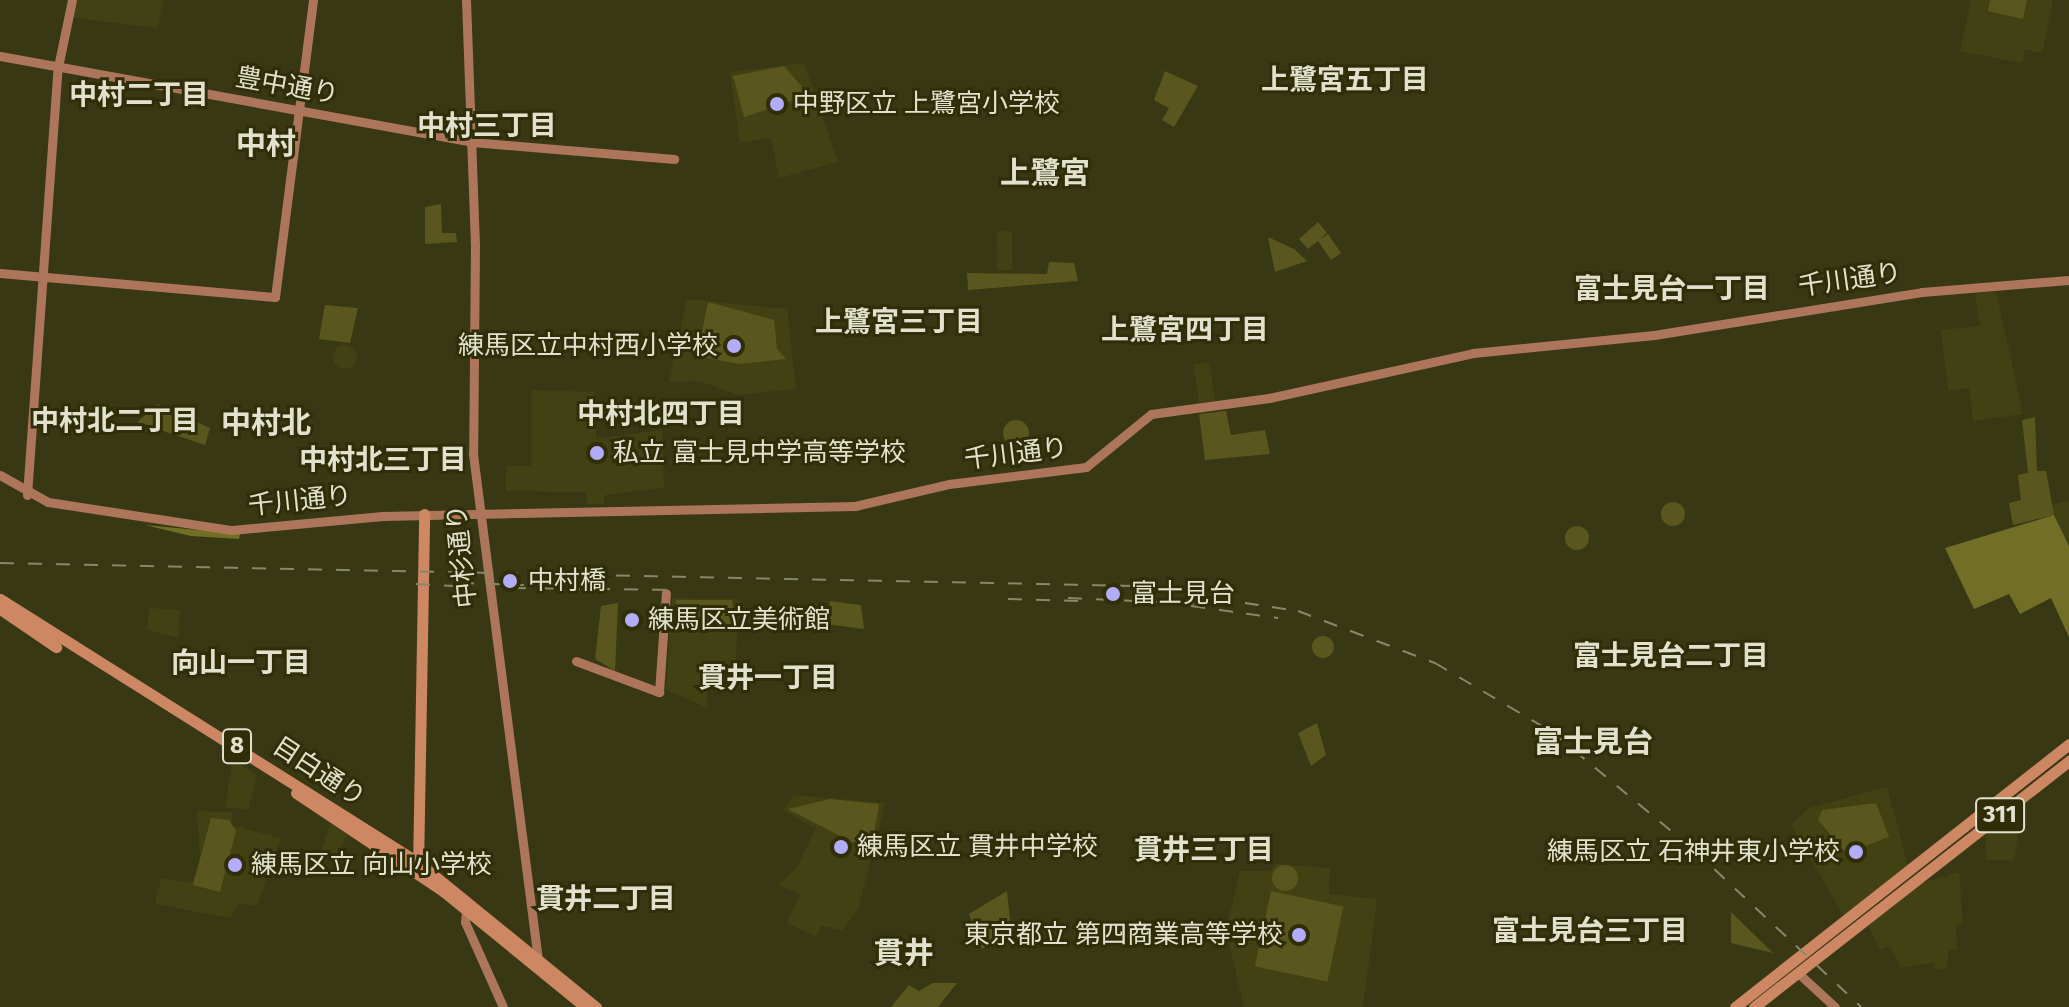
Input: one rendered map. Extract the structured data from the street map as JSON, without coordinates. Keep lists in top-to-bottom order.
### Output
{
  "streets": {
    "main road": [
      "豊中通り",
      "千川通り",
      "中杉通り",
      "8",
      "目白通り",
      "311"
    ]
  },
  "crossings": [
    ["豊中通り", "中杉通り"],
    ["千川通り", "中杉通り"],
    ["中杉通り", "目白通り"]
  ],
  "districts": [
    "上鷺宮五丁目",
    "中村二丁目",
    "中村三丁目",
    "中村",
    "上鷺宮",
    "富士見台一丁目",
    "上鷺宮三丁目",
    "上鷺宮四丁目",
    "中村北四丁目",
    "中村北二丁目",
    "中村北",
    "中村北三丁目",
    "富士見台二丁目",
    "向山一丁目",
    "貫井一丁目",
    "富士見台",
    "貫井三丁目",
    "貫井二丁目",
    "富士見台三丁目",
    "貫井"
  ],
  "places": [
    "中野区立 上鷺宮小学校",
    "練馬区立中村西小学校",
    "私立 富士見中学高等学校",
    "中村橋",
    "富士見台",
    "練馬区立美術館",
    "練馬区立 貫井中学校",
    "練馬区立 石神井東小学校",
    "練馬区立 向山小学校",
    "東京都立 第四商業高等学校"
  ]
}
